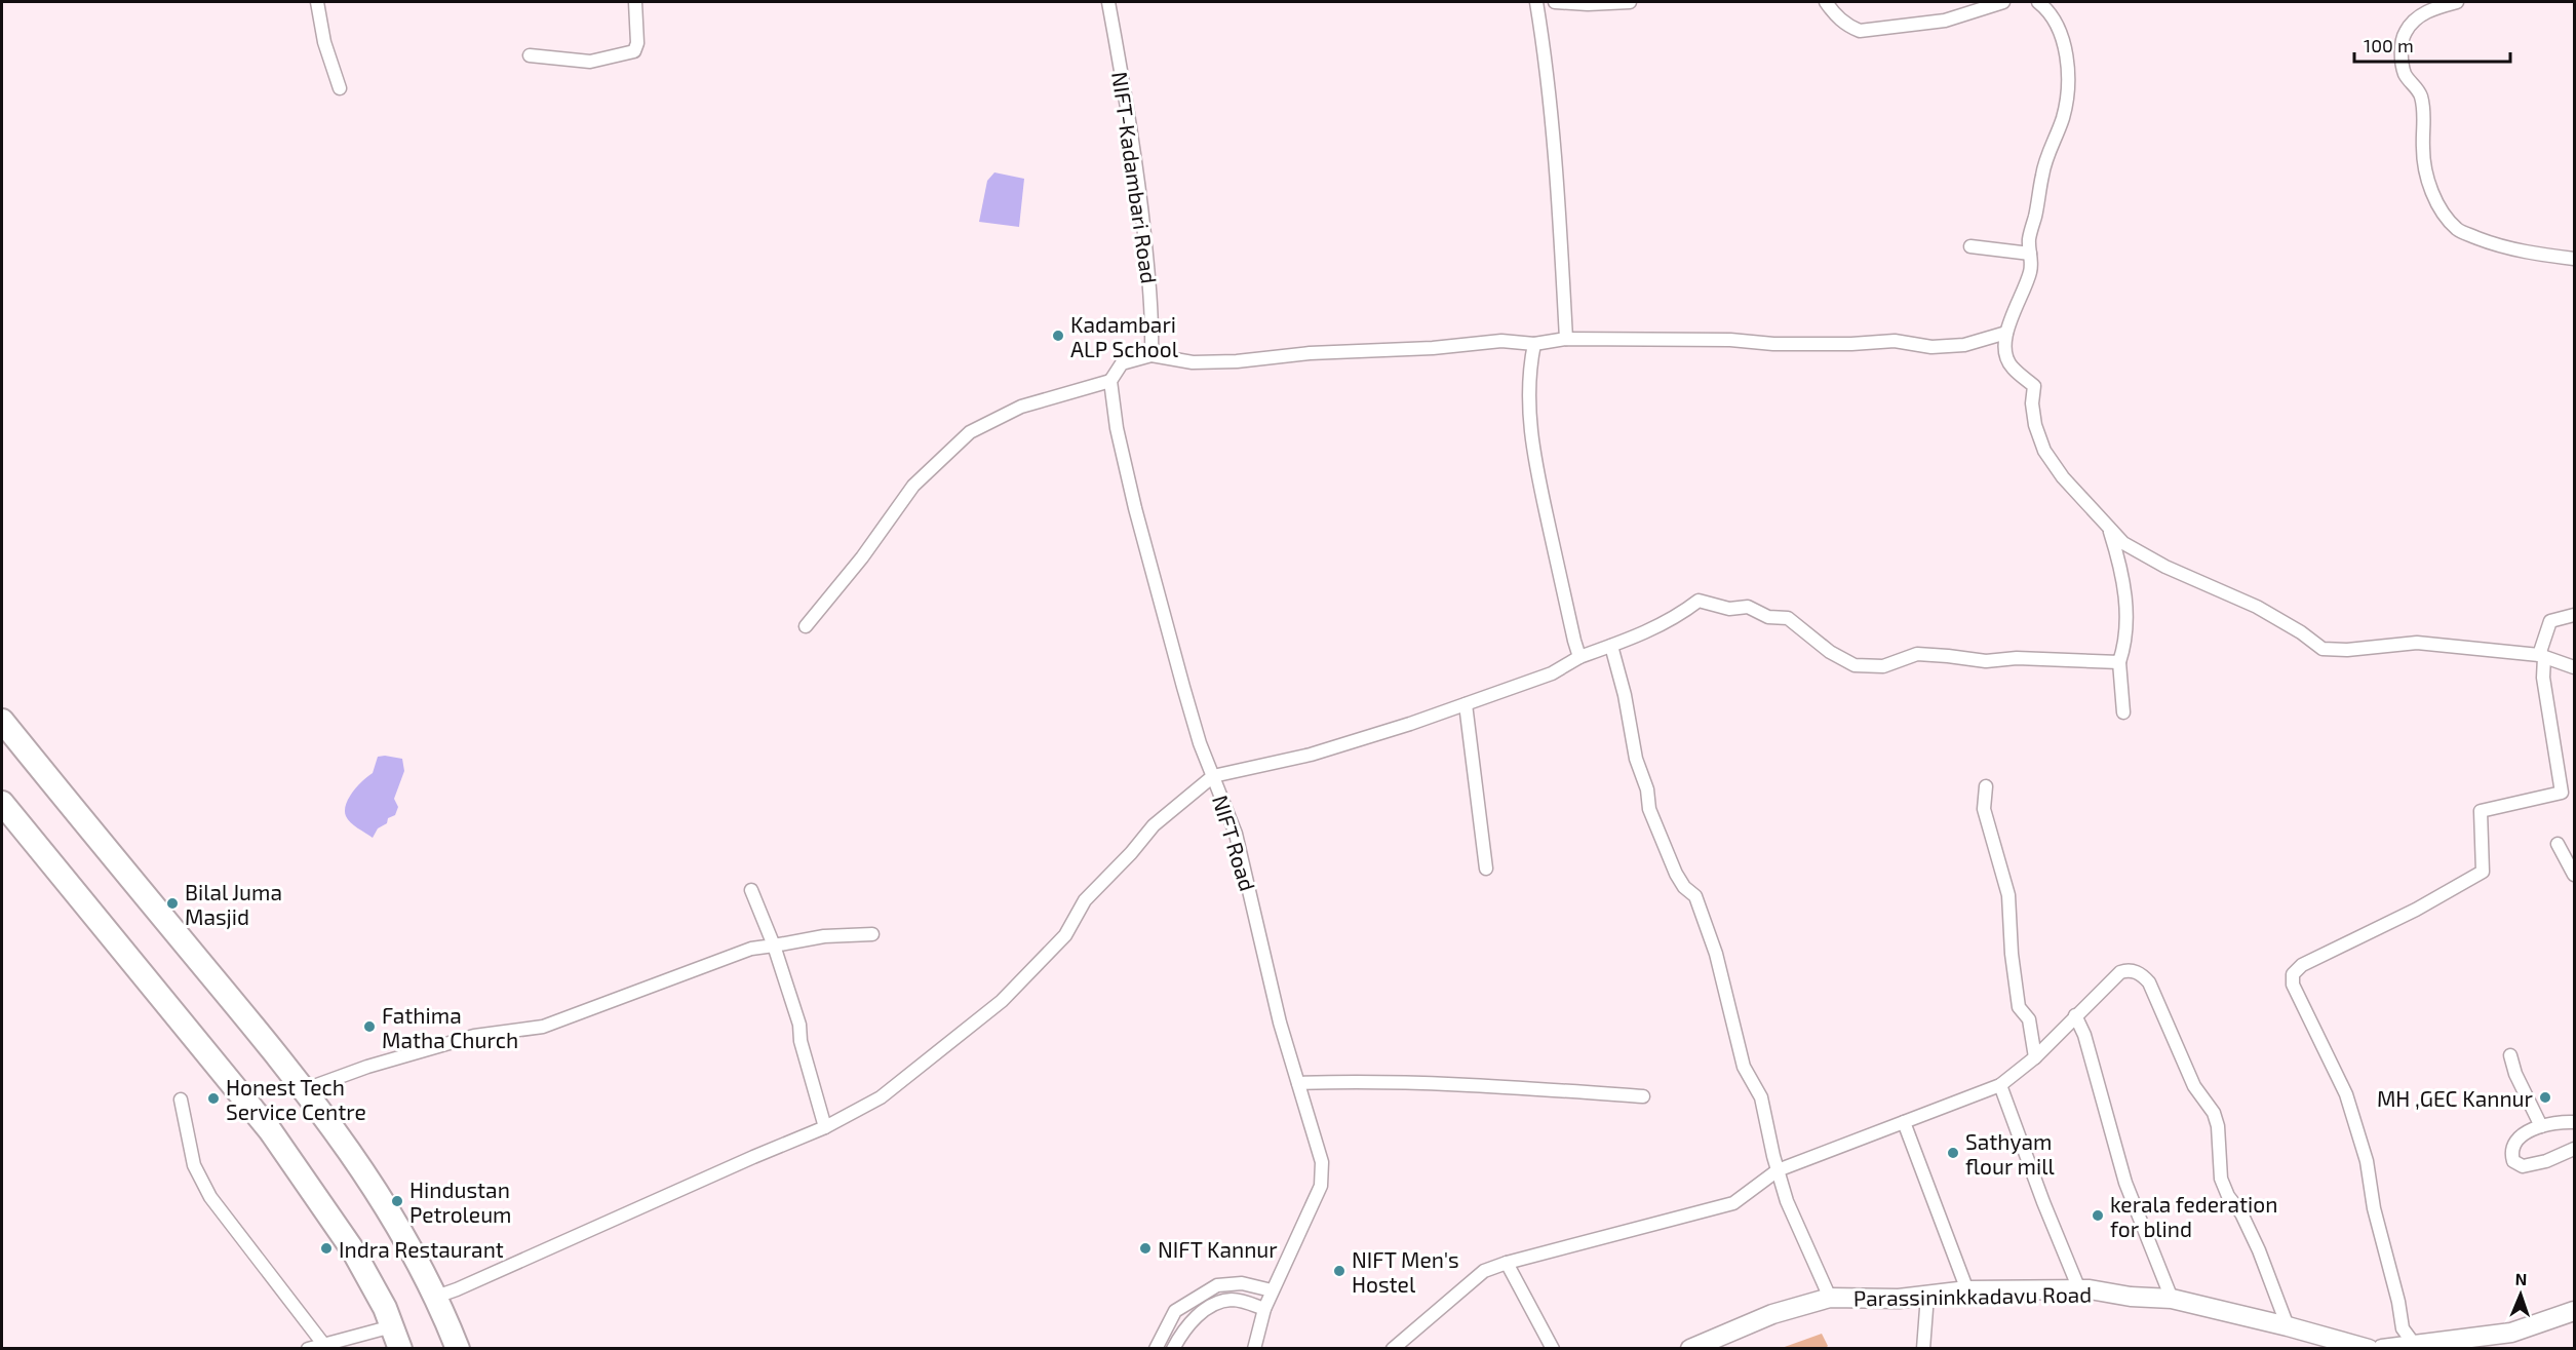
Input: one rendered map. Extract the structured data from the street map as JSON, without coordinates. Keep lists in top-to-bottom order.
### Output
{
  "streets": {
    "main road": ["Parassininkkadavu Road"],
    "street": ["NIFT-Kadambari Road", "NIFT Road"]
  },
  "places": [
    "Kadambari ALP School",
    "Bilal Juma Masjid",
    "Fathima Matha Church",
    "MH ,GEC Kannur",
    "Honest Tech Service Centre",
    "Sathyam flour mill",
    "Hindustan Petroleum",
    "kerala federation for blind",
    "Indra Restaurant",
    "NIFT Kannur",
    "NIFT Men's Hostel"
  ],
  "scale_bar": "100 m",
  "north": "top"
}
